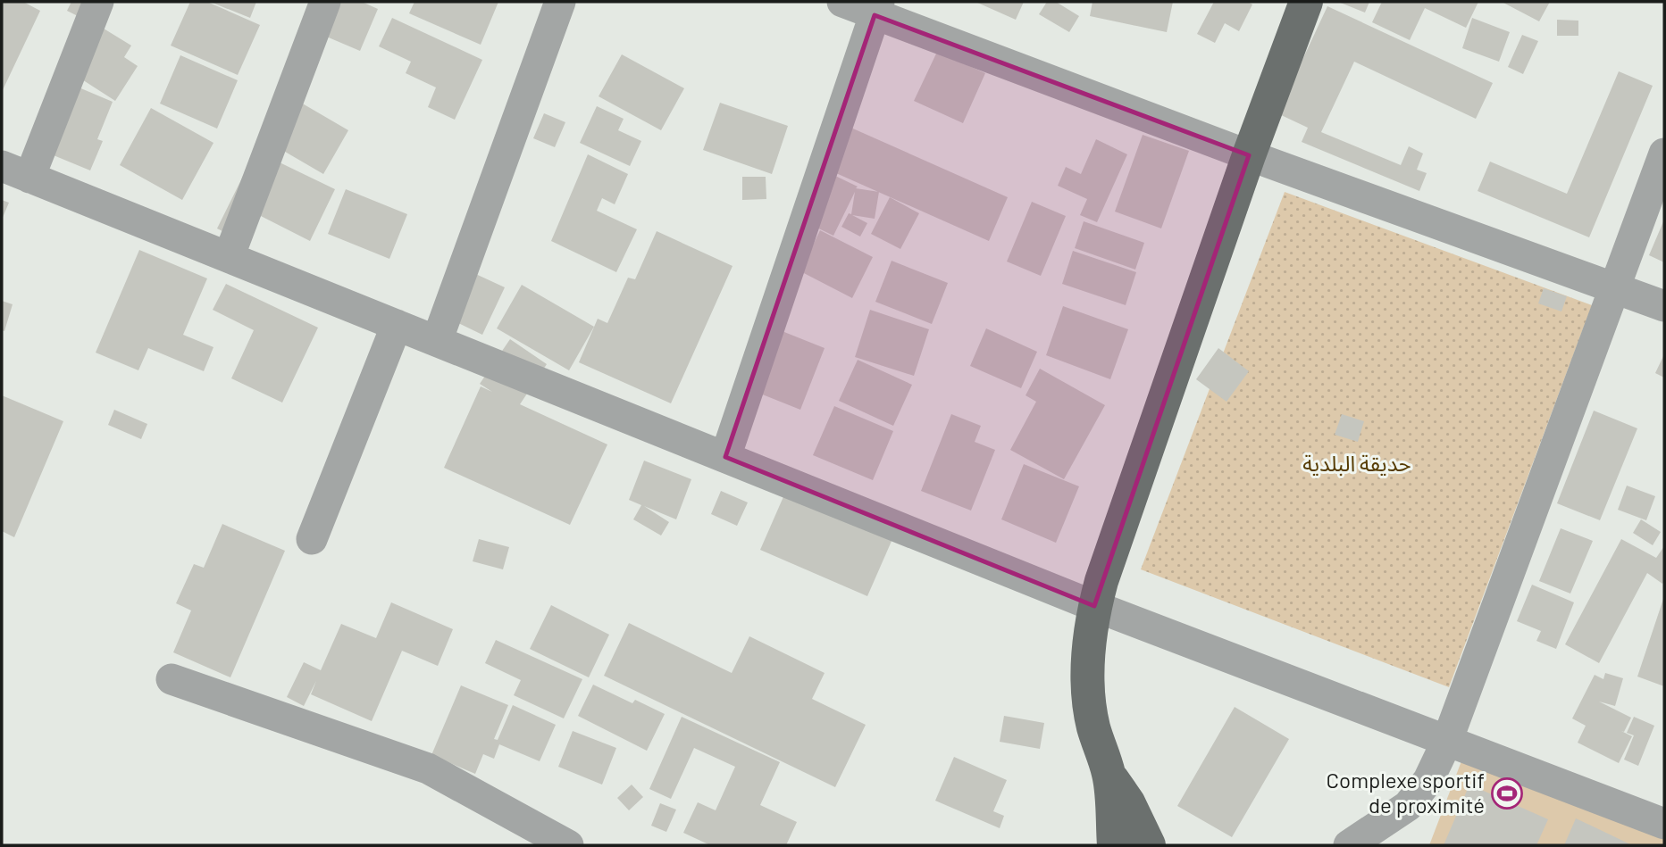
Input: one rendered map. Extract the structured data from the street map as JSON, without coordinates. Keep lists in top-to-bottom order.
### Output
{
  "parks": ["حديقة البلدية"],
  "places": {
    "sports": ["Complexe sportif de proximité"]
  }
}
